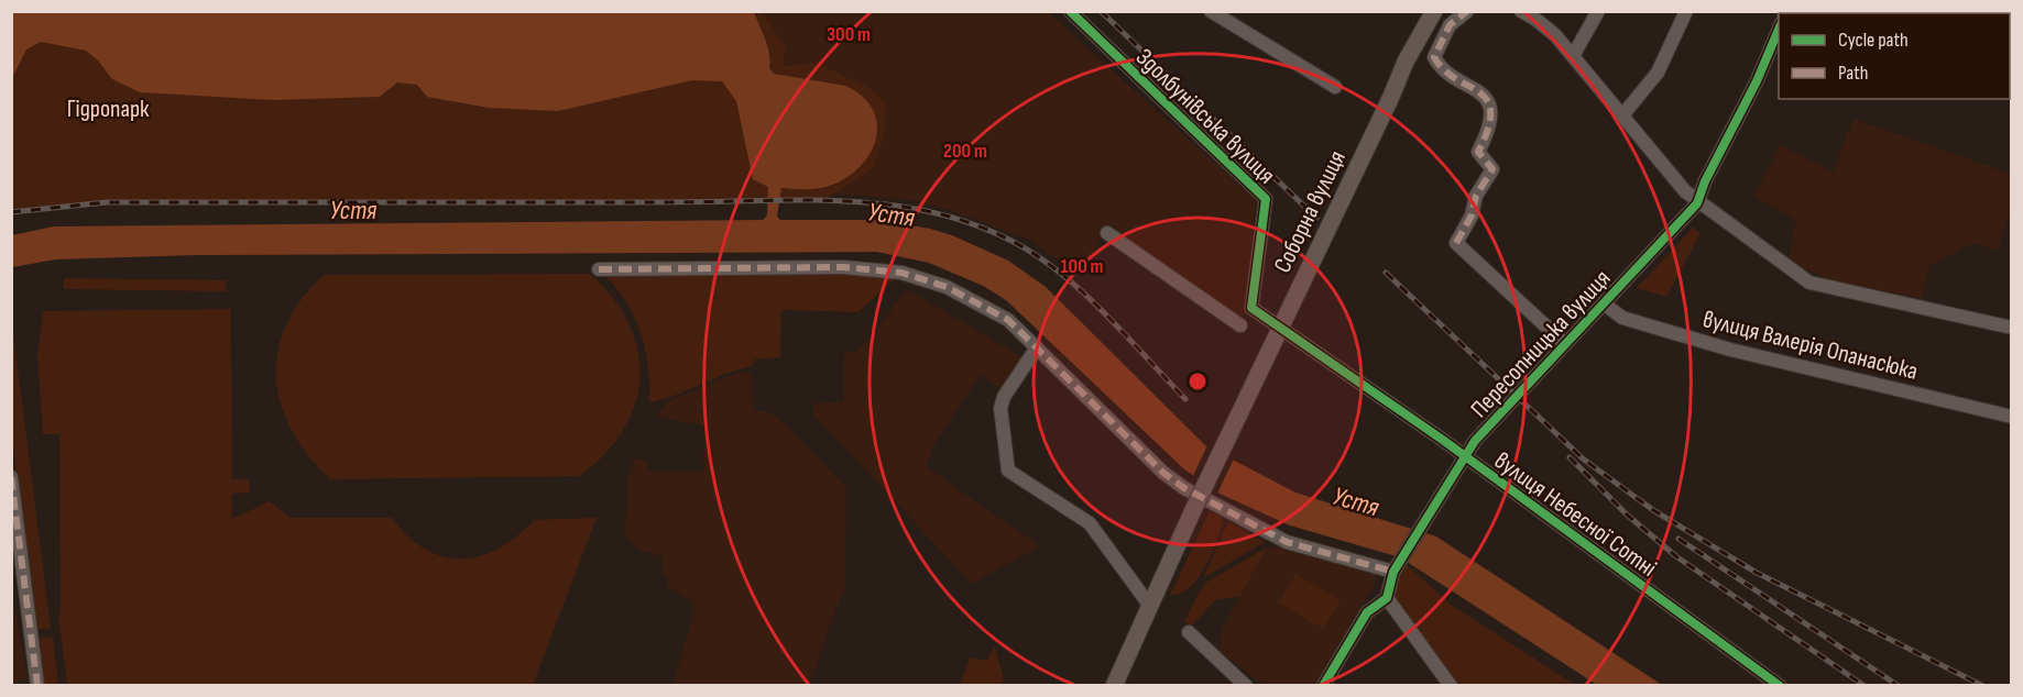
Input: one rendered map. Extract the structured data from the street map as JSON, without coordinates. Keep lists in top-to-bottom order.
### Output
{
  "streets": {
    "main road": ["Соборна вулиця"],
    "street": [
      "Здолбунівська вулиця",
      "Пересопницька вулиця",
      "вулиця Валерія Опанасюка",
      "вулиця Небесної Сотні"
    ]
  },
  "crossings": [
    ["Здолбунівська вулиця", "вулиця Небесної Сотні"],
    ["Пересопницька вулиця", "вулиця Валерія Опанасюка"],
    ["Пересопницька вулиця", "вулиця Небесної Сотні"]
  ],
  "water": ["Устя"],
  "parks": ["Гідропарк"],
  "legend": ["Cycle path", "Path"],
  "rings": ["300 m", "200 m", "100 m"]
}
